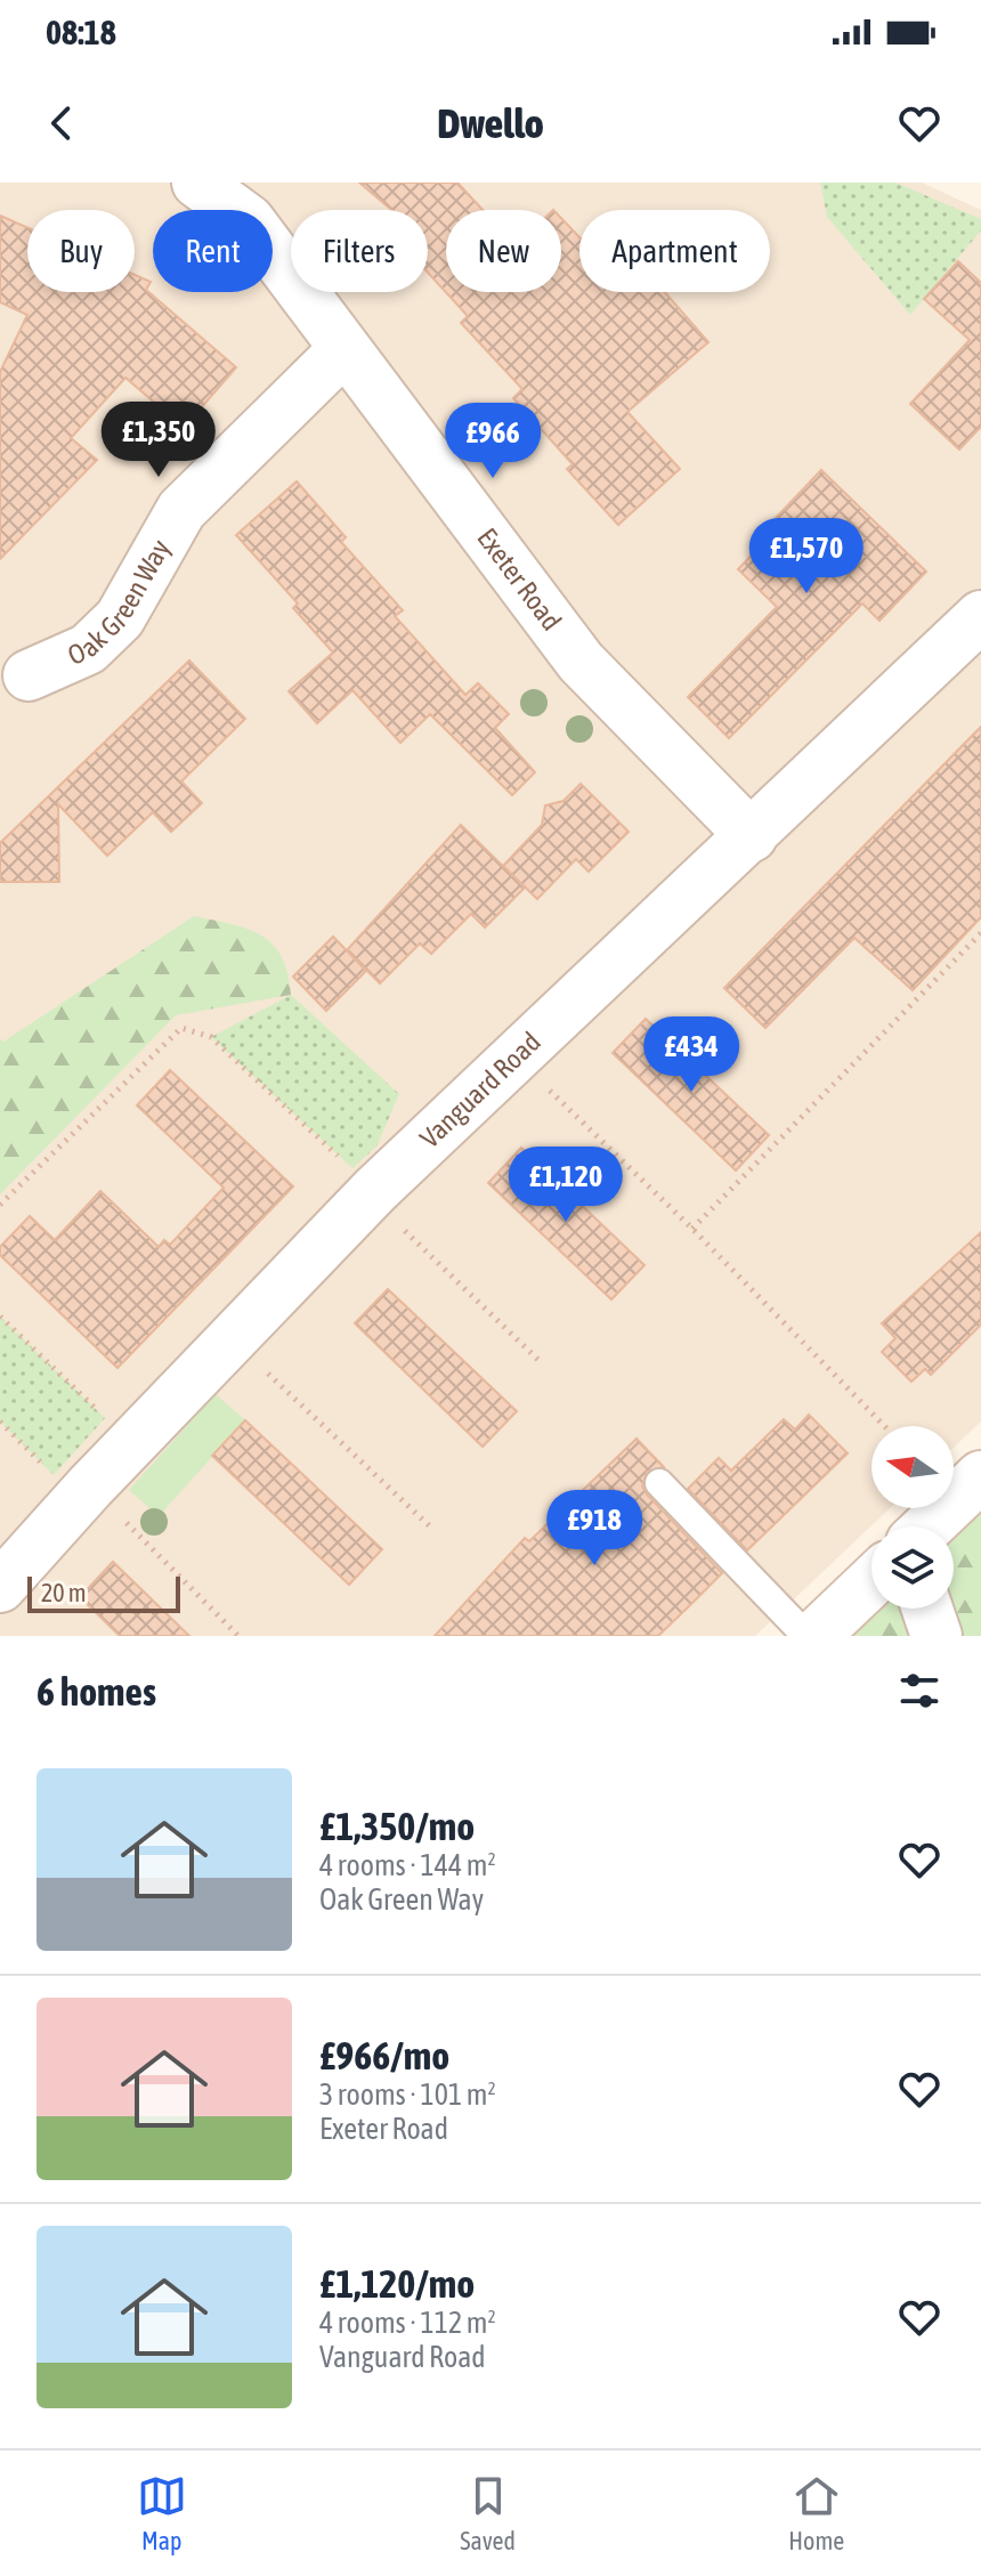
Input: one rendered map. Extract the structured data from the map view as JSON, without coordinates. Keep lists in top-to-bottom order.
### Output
{
  "streets": {
    "street": ["Exeter Road", "Oak Green Way", "Vanguard Road"]
  },
  "crossings": [
    ["Exeter Road", "Oak Green Way"],
    ["Exeter Road", "Vanguard Road"]
  ],
  "scale_bar": "20 m",
  "north": "left",
  "page": {
    "status": "08:18",
    "header": "Dwello",
    "chip": [
      "Buy",
      "Rent",
      "Filters",
      "New",
      "Apartment"
    ],
    "price": [
      "£1,350",
      "£966",
      "£1,570",
      "£434",
      "£1,120",
      "£918"
    ],
    "scale": "20 m",
    "heading": "6 homes",
    "list": [
      {
        "name": "£1,350/mo",
        "note": "4 rooms · 144 m² · Oak Green Way"
      },
      {
        "name": "£966/mo",
        "note": "3 rooms · 101 m² · Exeter Road"
      },
      {
        "name": "£1,120/mo",
        "note": "4 rooms · 112 m² · Vanguard Road"
      }
    ],
    "tabs": ["Map", "Saved", "Home"]
  }
}
